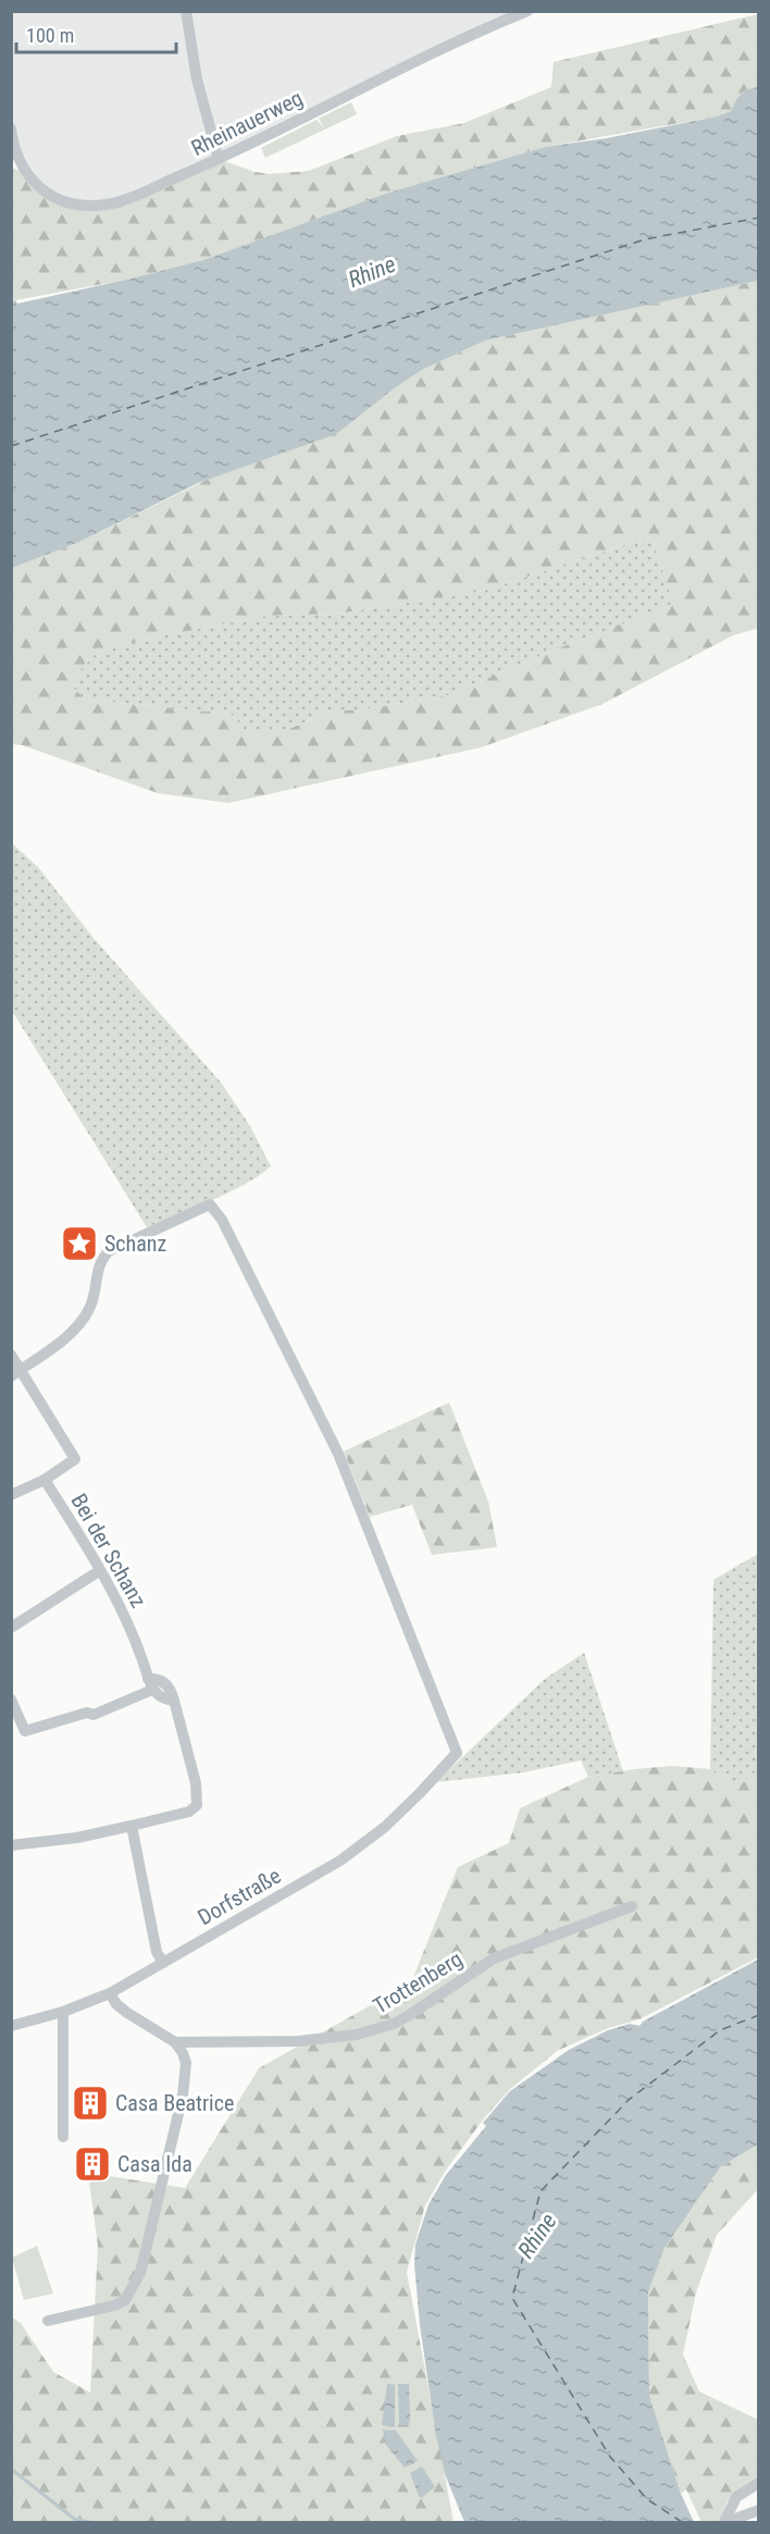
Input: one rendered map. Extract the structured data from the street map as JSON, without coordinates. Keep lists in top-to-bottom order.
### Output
{
  "streets": {
    "street": [
      "Rheinauerweg",
      "Bei der Schanz",
      "Dorfstraße",
      "Trottenberg"
    ]
  },
  "water": ["Rhine"],
  "places": {
    "place": ["Schanz"],
    "building": ["Casa Beatrice", "Casa Ida"]
  },
  "scale_bar": "100 m"
}
